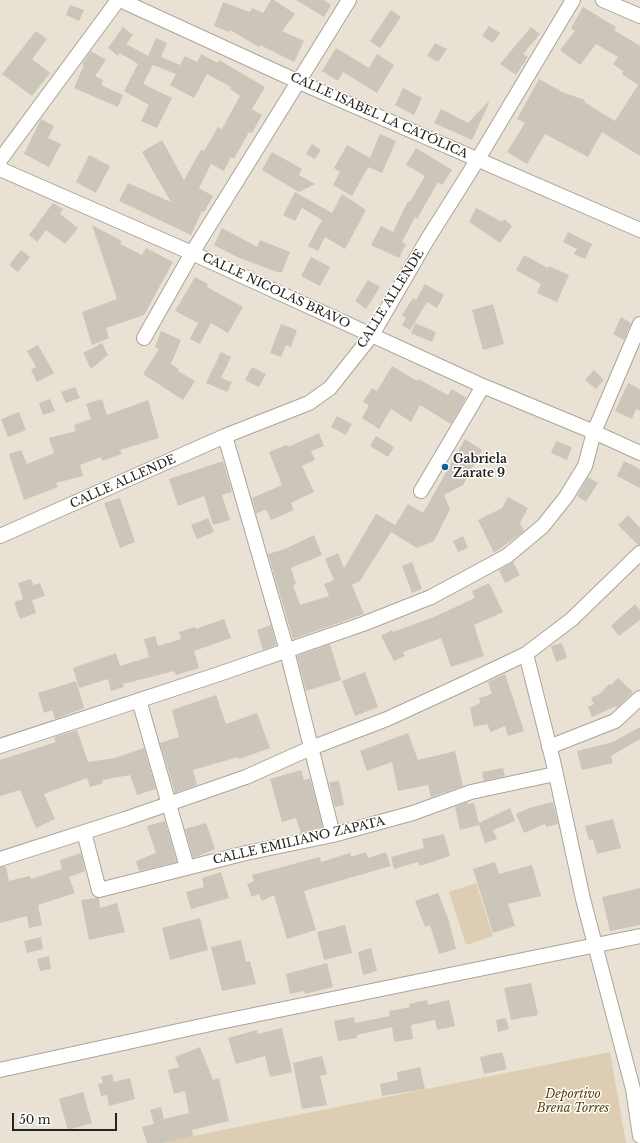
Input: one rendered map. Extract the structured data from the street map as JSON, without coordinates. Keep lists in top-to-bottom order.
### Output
{
  "streets": {
    "street": [
      "CALLE ISABEL LA CATÓLICA",
      "CALLE NICOLÁS BRAVO",
      "CALLE ALLENDE",
      "CALLE EMILIANO ZAPATA"
    ]
  },
  "crossings": [
    ["CALLE ISABEL LA CATÓLICA", "CALLE ALLENDE"],
    ["CALLE NICOLÁS BRAVO", "CALLE ALLENDE"]
  ],
  "parks": ["Deportivo Brena Torres"],
  "places": ["Gabriela Zarate 9"],
  "scale_bar": "50 m"
}
